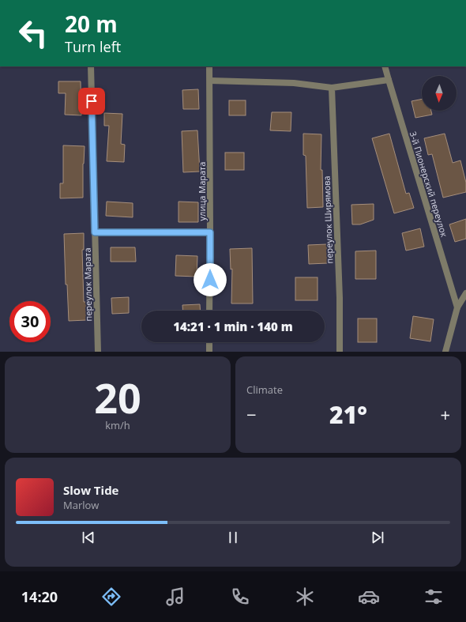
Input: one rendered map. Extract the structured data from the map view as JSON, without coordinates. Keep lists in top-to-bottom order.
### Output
{
  "streets": {
    "street": [
      "3-й Пионерский переулок",
      "улица Марата",
      "переулок Ширямова",
      "переулок Марата"
    ]
  },
  "north": "bottom",
  "page": {
    "turn": ["20 m", "Turn left"],
    "limit": "30",
    "trip": "14:21 · 1 min · 140 m",
    "tile": [
      ["20", "km/h"],
      "Climate"
    ],
    "heat": ["−", "21°", "+"],
    "song": ["Slow Tide", "Marlow"],
    "tabs": "14:20"
  }
}
